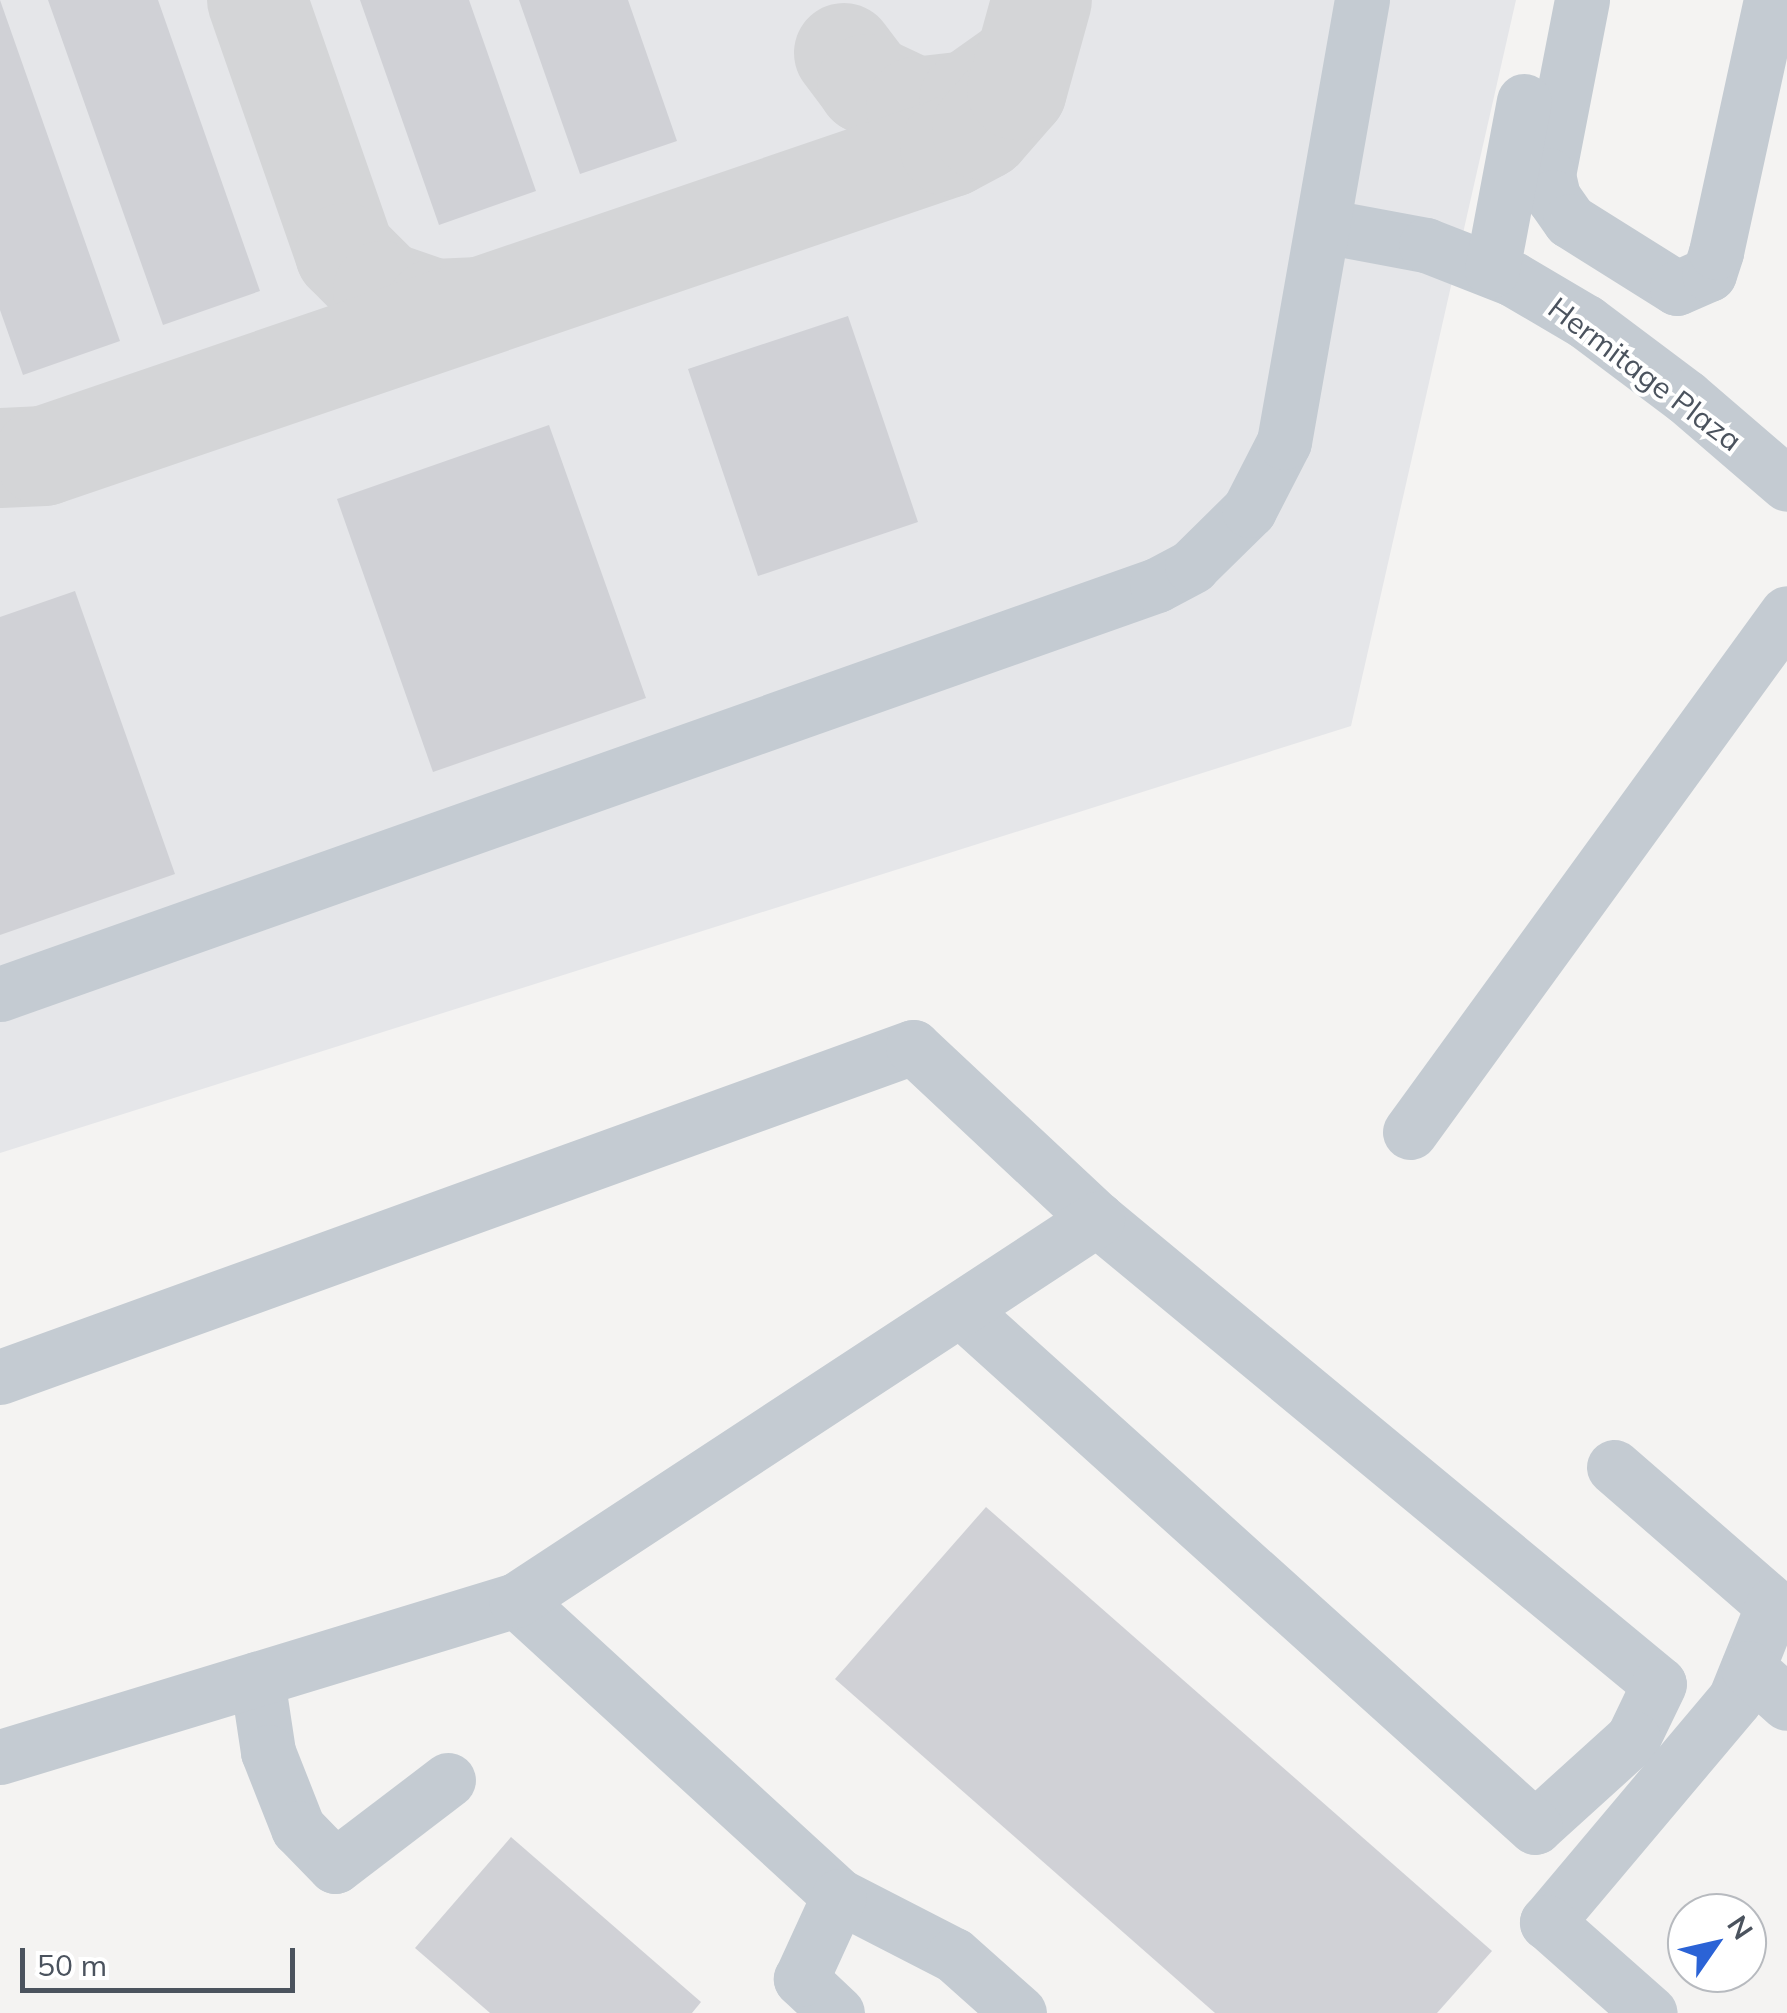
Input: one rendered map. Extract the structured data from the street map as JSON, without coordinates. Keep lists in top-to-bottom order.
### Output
{
  "streets": {
    "lane": ["Hermitage Plaza"]
  },
  "scale_bar": "50 m",
  "north": "top right"
}
